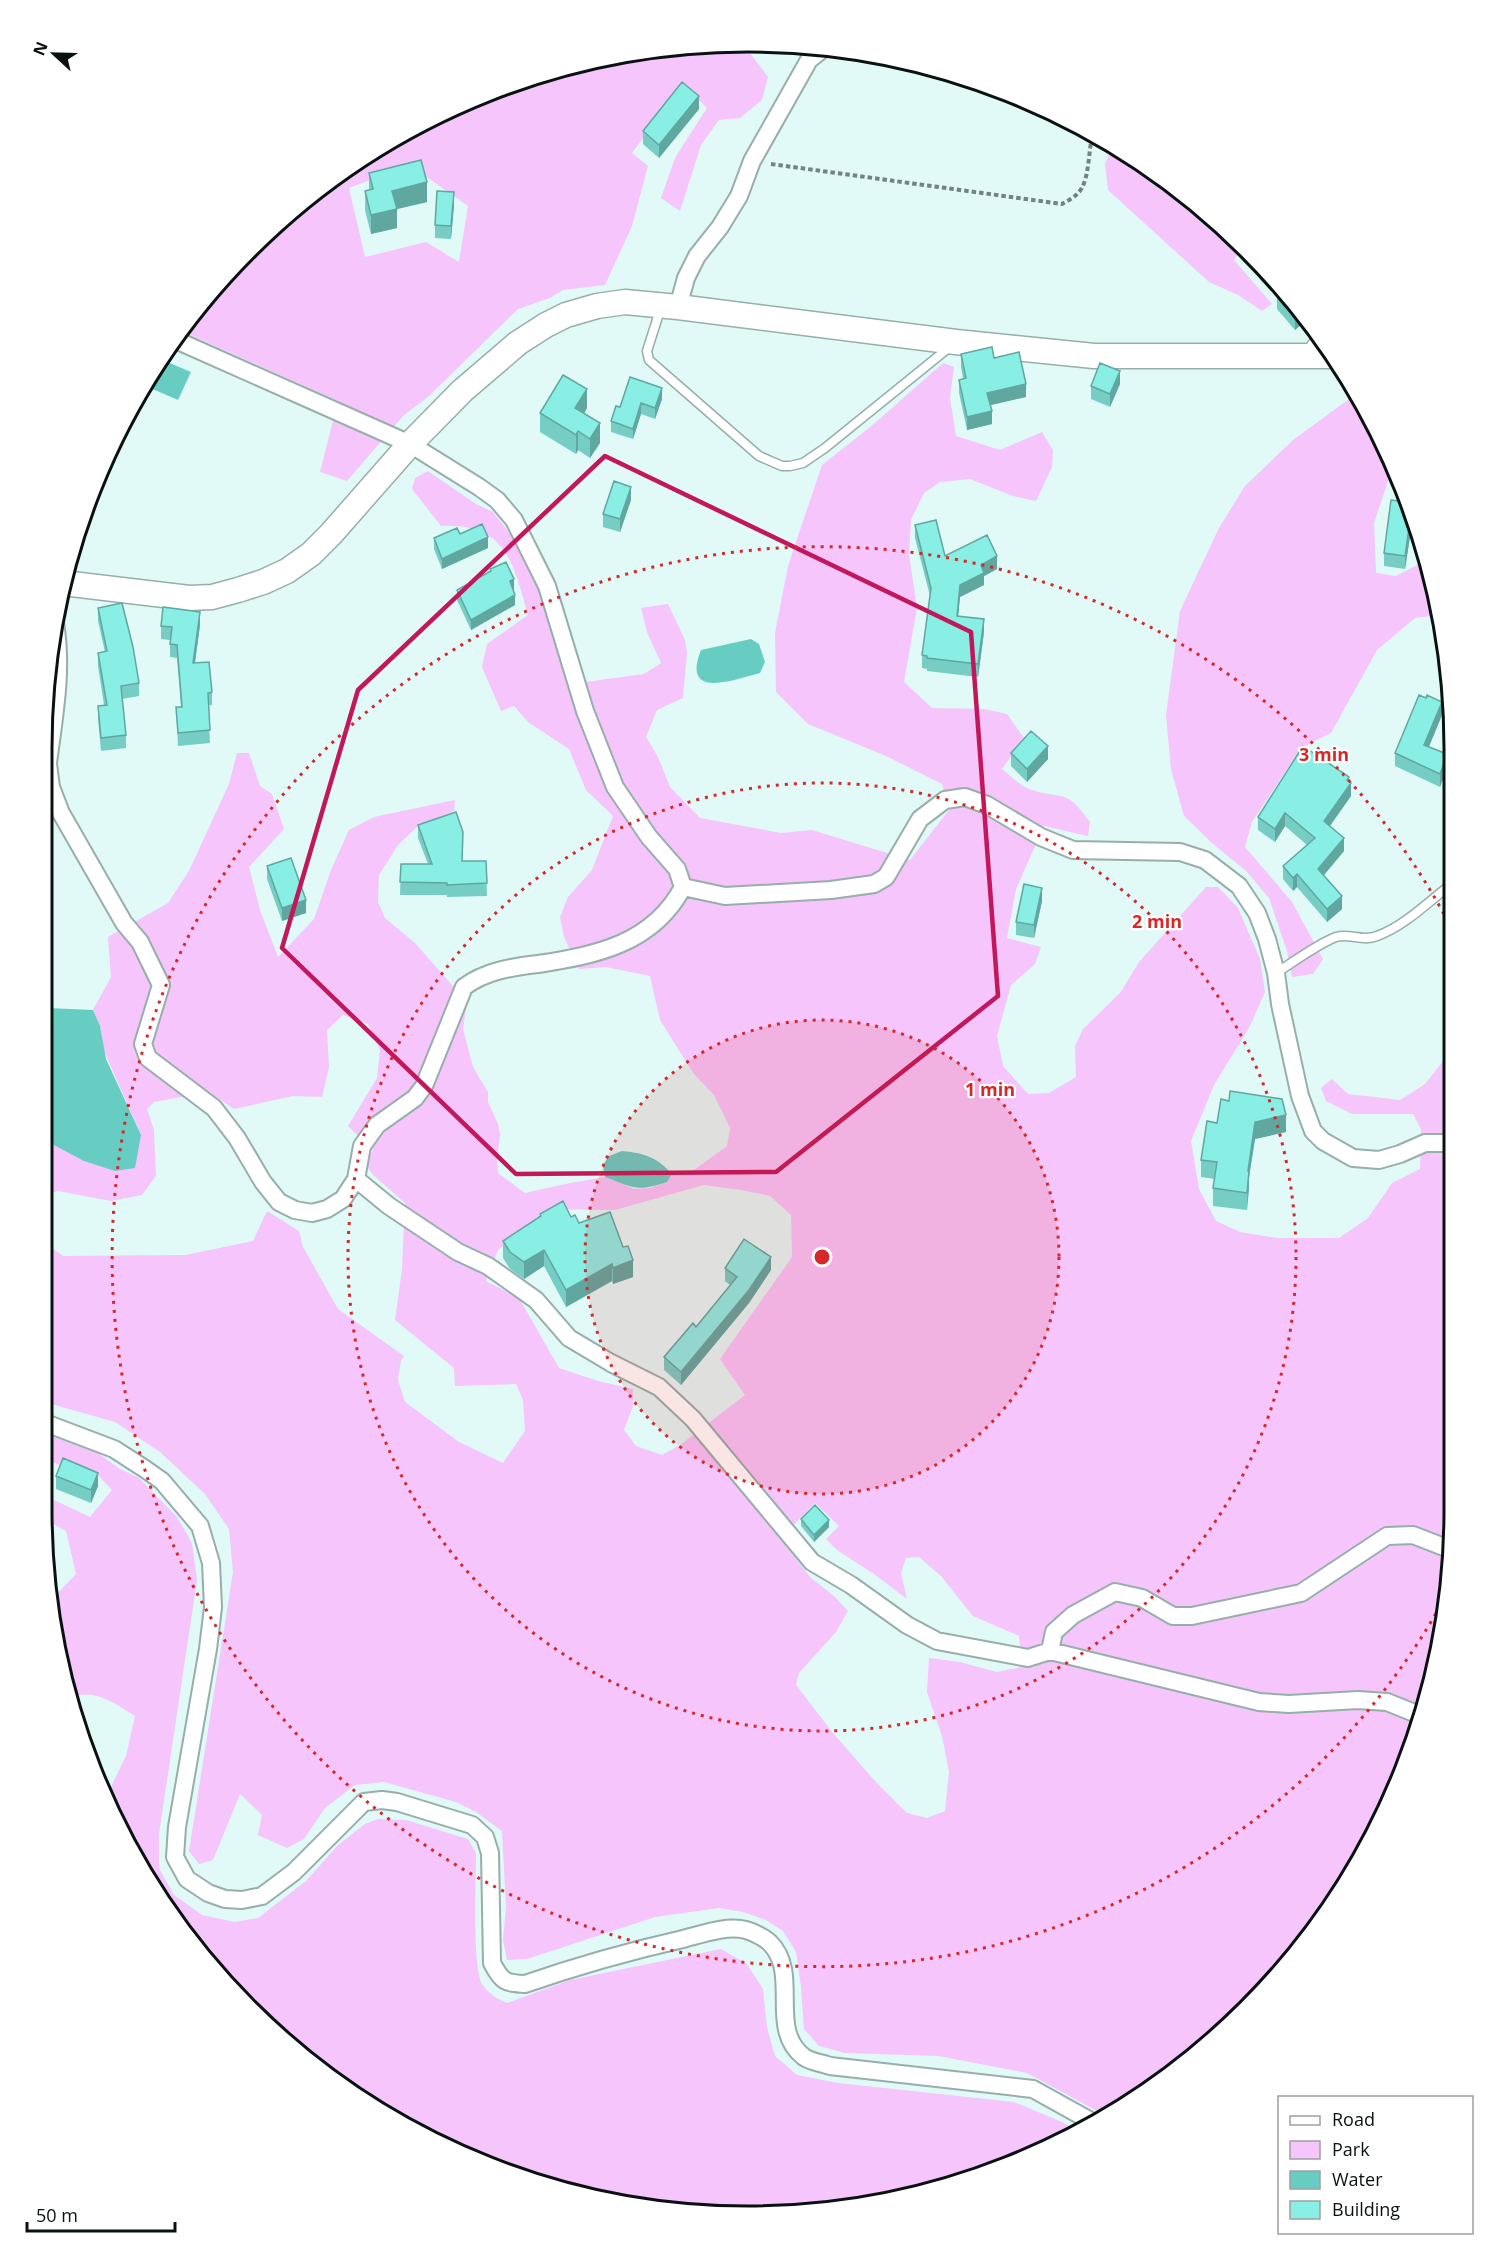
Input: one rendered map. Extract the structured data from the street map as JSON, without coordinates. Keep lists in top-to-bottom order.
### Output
{
  "legend": [
    "Road",
    "Park",
    "Water",
    "Building"
  ],
  "scale_bar": "50 m",
  "north": "left",
  "rings": ["3 min", "2 min", "1 min"]
}
